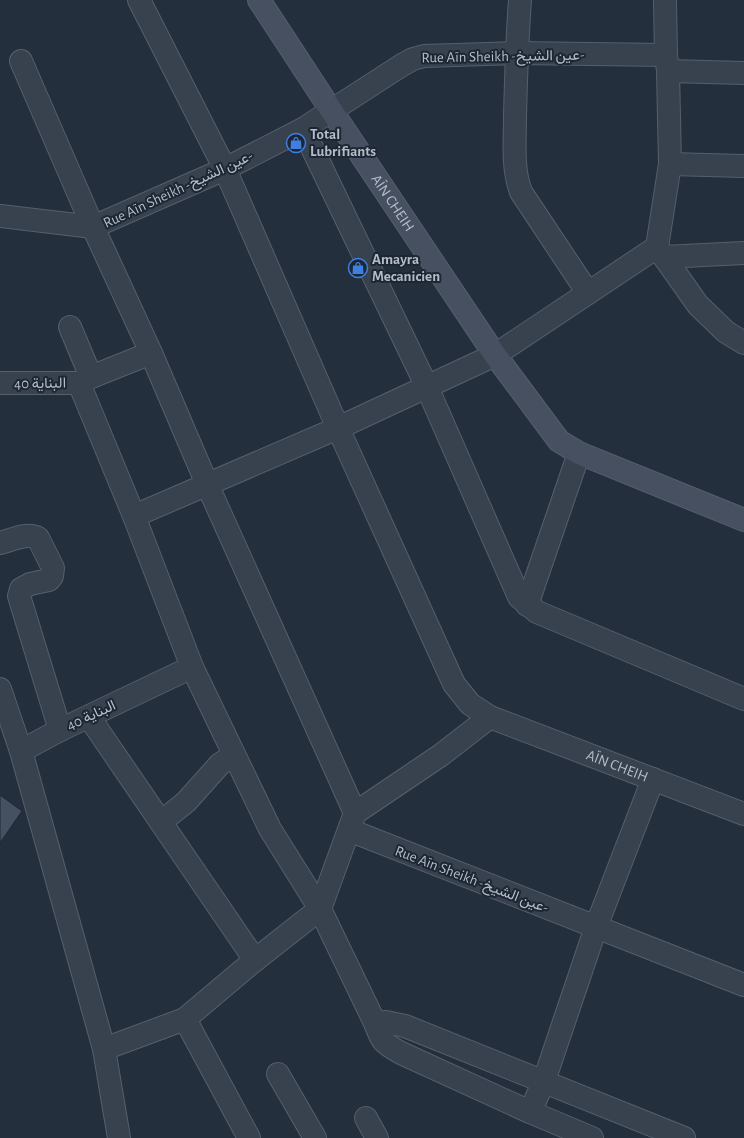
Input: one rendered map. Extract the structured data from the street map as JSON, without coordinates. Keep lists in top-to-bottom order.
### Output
{
  "streets": {
    "street": ["Rue Aïn Sheikh -عين الشيخ-", "AÏN CHEIH", "البناية 40"]
  },
  "crossings": [
    ["Rue Aïn Sheikh -عين الشيخ-", "AÏN CHEIH"]
  ],
  "places": {
    "shop": ["Total Lubrifiants", "Amayra Mecanicien"]
  }
}
